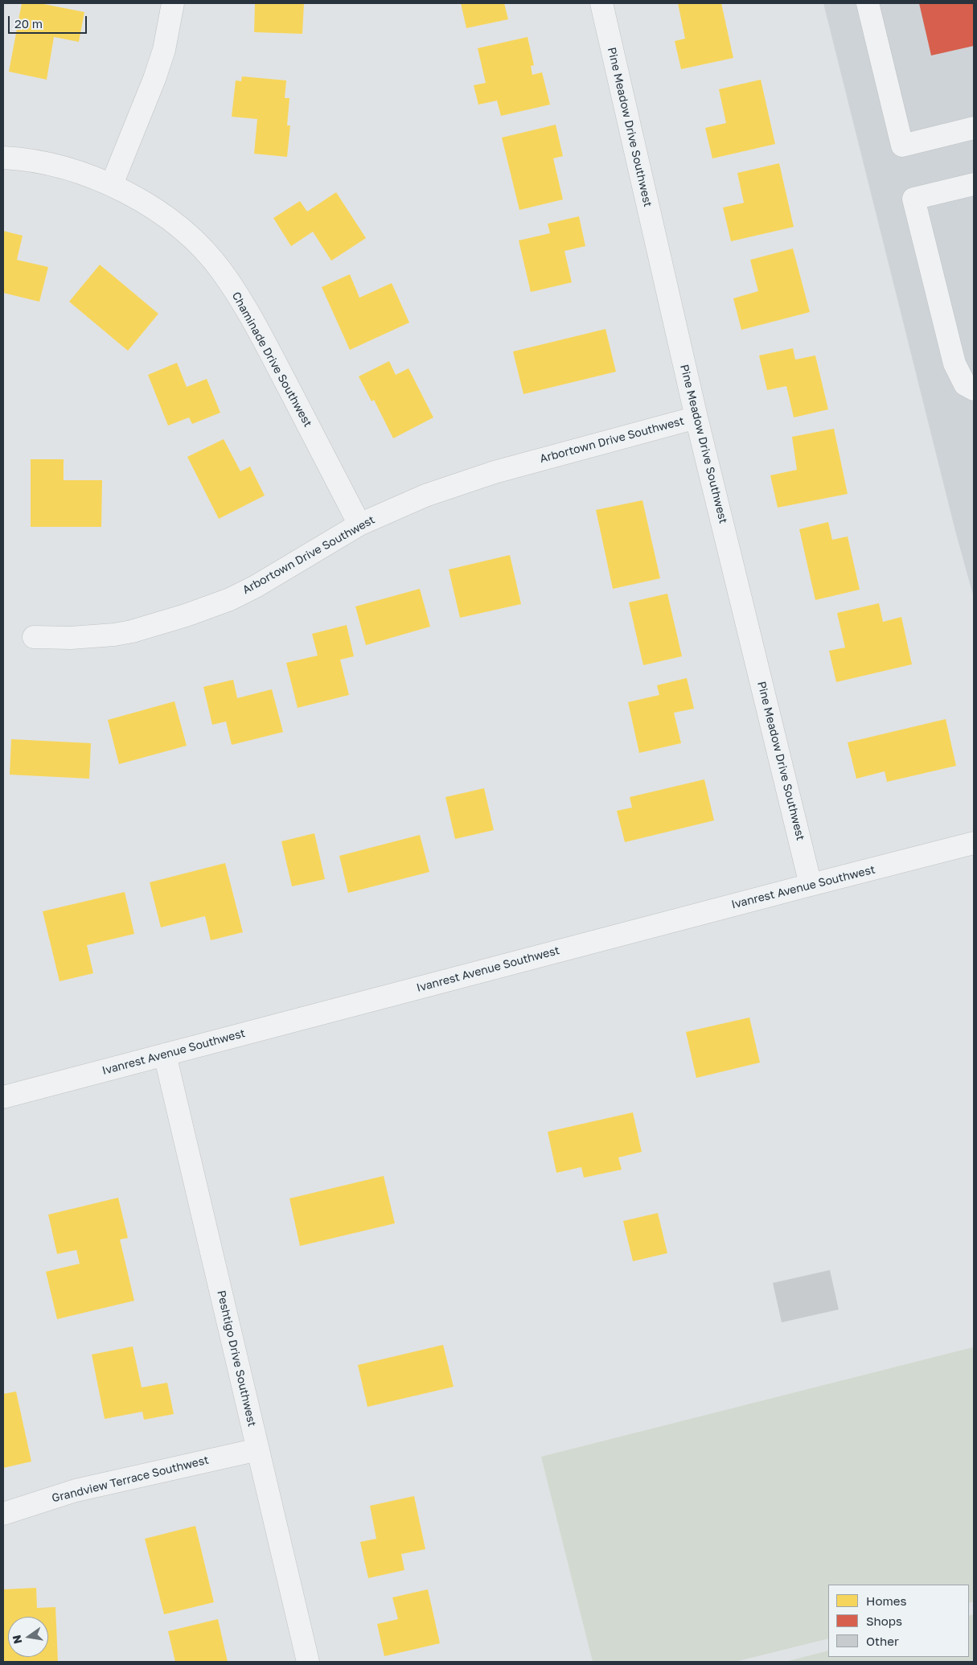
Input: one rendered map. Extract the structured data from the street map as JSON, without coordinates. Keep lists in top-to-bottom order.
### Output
{
  "streets": {
    "street": [
      "Pine Meadow Drive Southwest",
      "Chaminade Drive Southwest",
      "Arbortown Drive Southwest",
      "Ivanrest Avenue Southwest",
      "Peshtigo Drive Southwest",
      "Grandview Terrace Southwest"
    ]
  },
  "crossings": [
    ["Pine Meadow Drive Southwest", "Arbortown Drive Southwest"],
    ["Pine Meadow Drive Southwest", "Ivanrest Avenue Southwest"],
    ["Chaminade Drive Southwest", "Arbortown Drive Southwest"],
    ["Ivanrest Avenue Southwest", "Peshtigo Drive Southwest"],
    ["Peshtigo Drive Southwest", "Grandview Terrace Southwest"]
  ],
  "legend": ["Homes", "Shops", "Other"],
  "scale_bar": "20 m",
  "north": "left"
}
